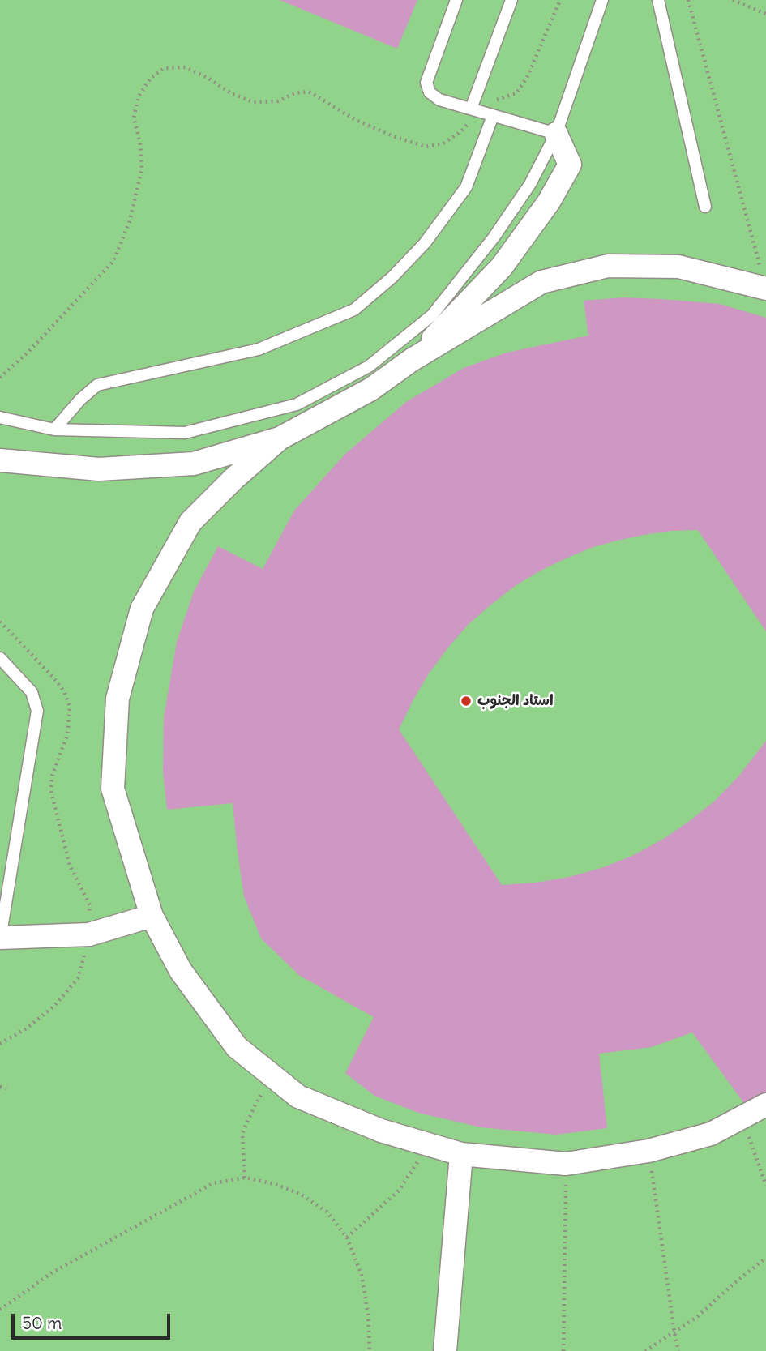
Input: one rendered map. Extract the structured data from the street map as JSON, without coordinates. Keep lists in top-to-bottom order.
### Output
{
  "places": ["استاد الجنوب"],
  "scale_bar": "50 m"
}
